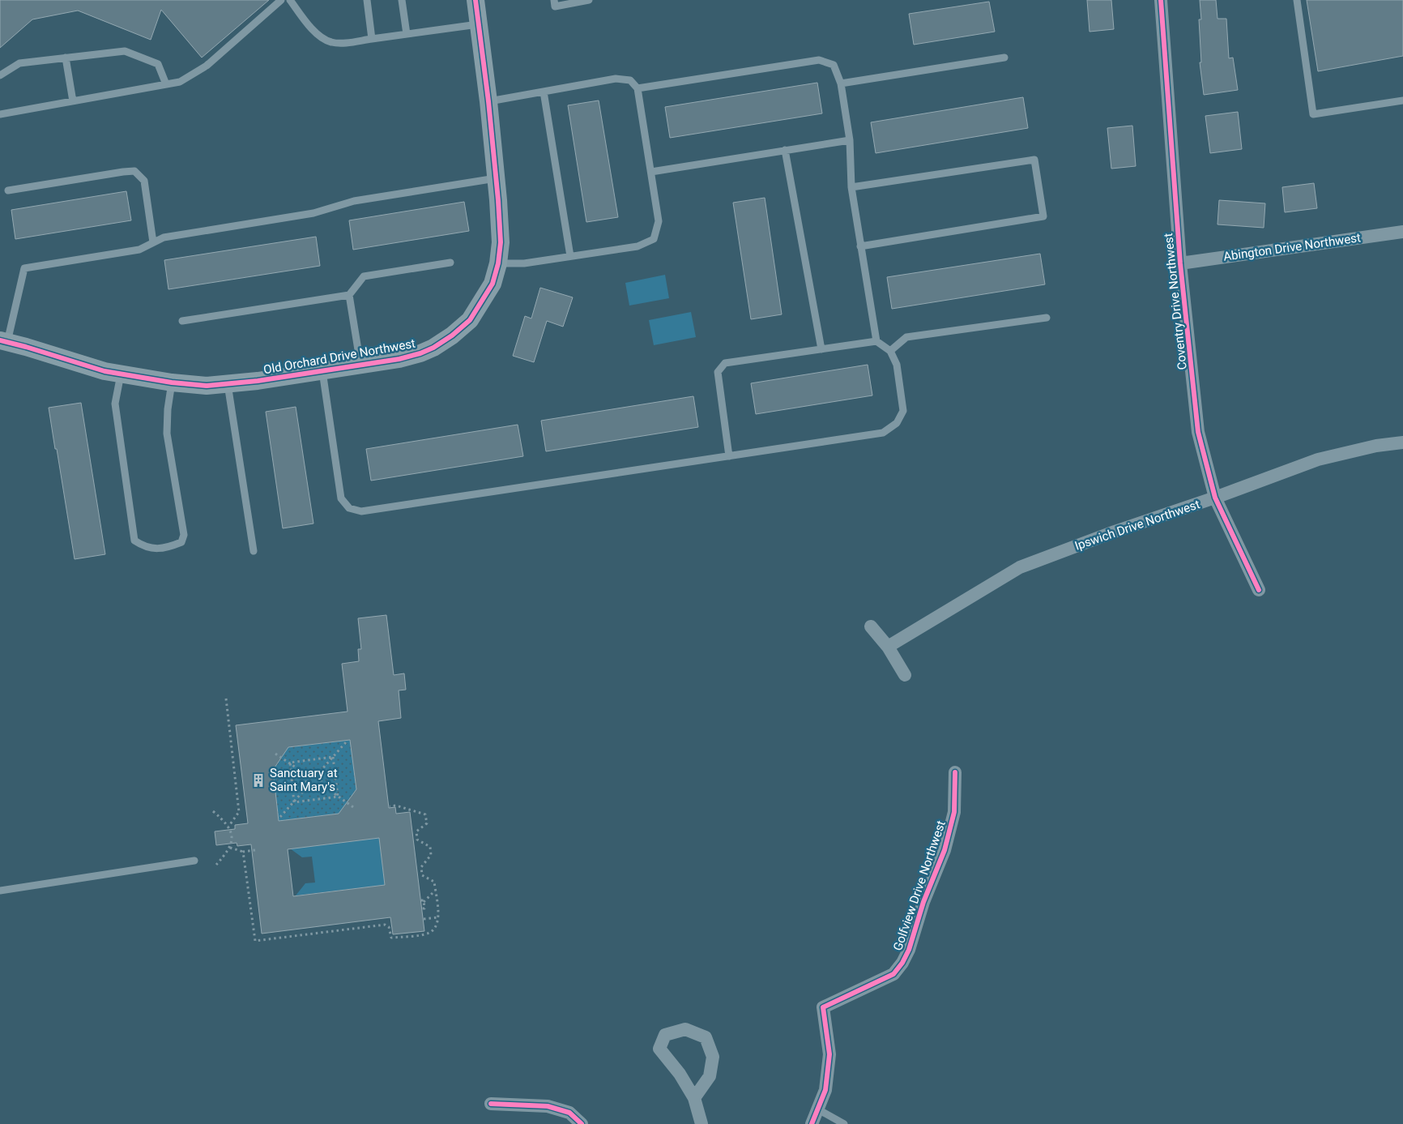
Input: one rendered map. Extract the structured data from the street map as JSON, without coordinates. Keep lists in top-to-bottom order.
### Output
{
  "streets": {
    "street": [
      "Abington Drive Northwest",
      "Coventry Drive Northwest",
      "Old Orchard Drive Northwest",
      "Ipswich Drive Northwest",
      "Golfview Drive Northwest"
    ]
  },
  "crossings": [
    ["Abington Drive Northwest", "Coventry Drive Northwest"],
    ["Coventry Drive Northwest", "Ipswich Drive Northwest"]
  ],
  "places": {
    "building": ["Sanctuary at Saint Mary's"]
  }
}
